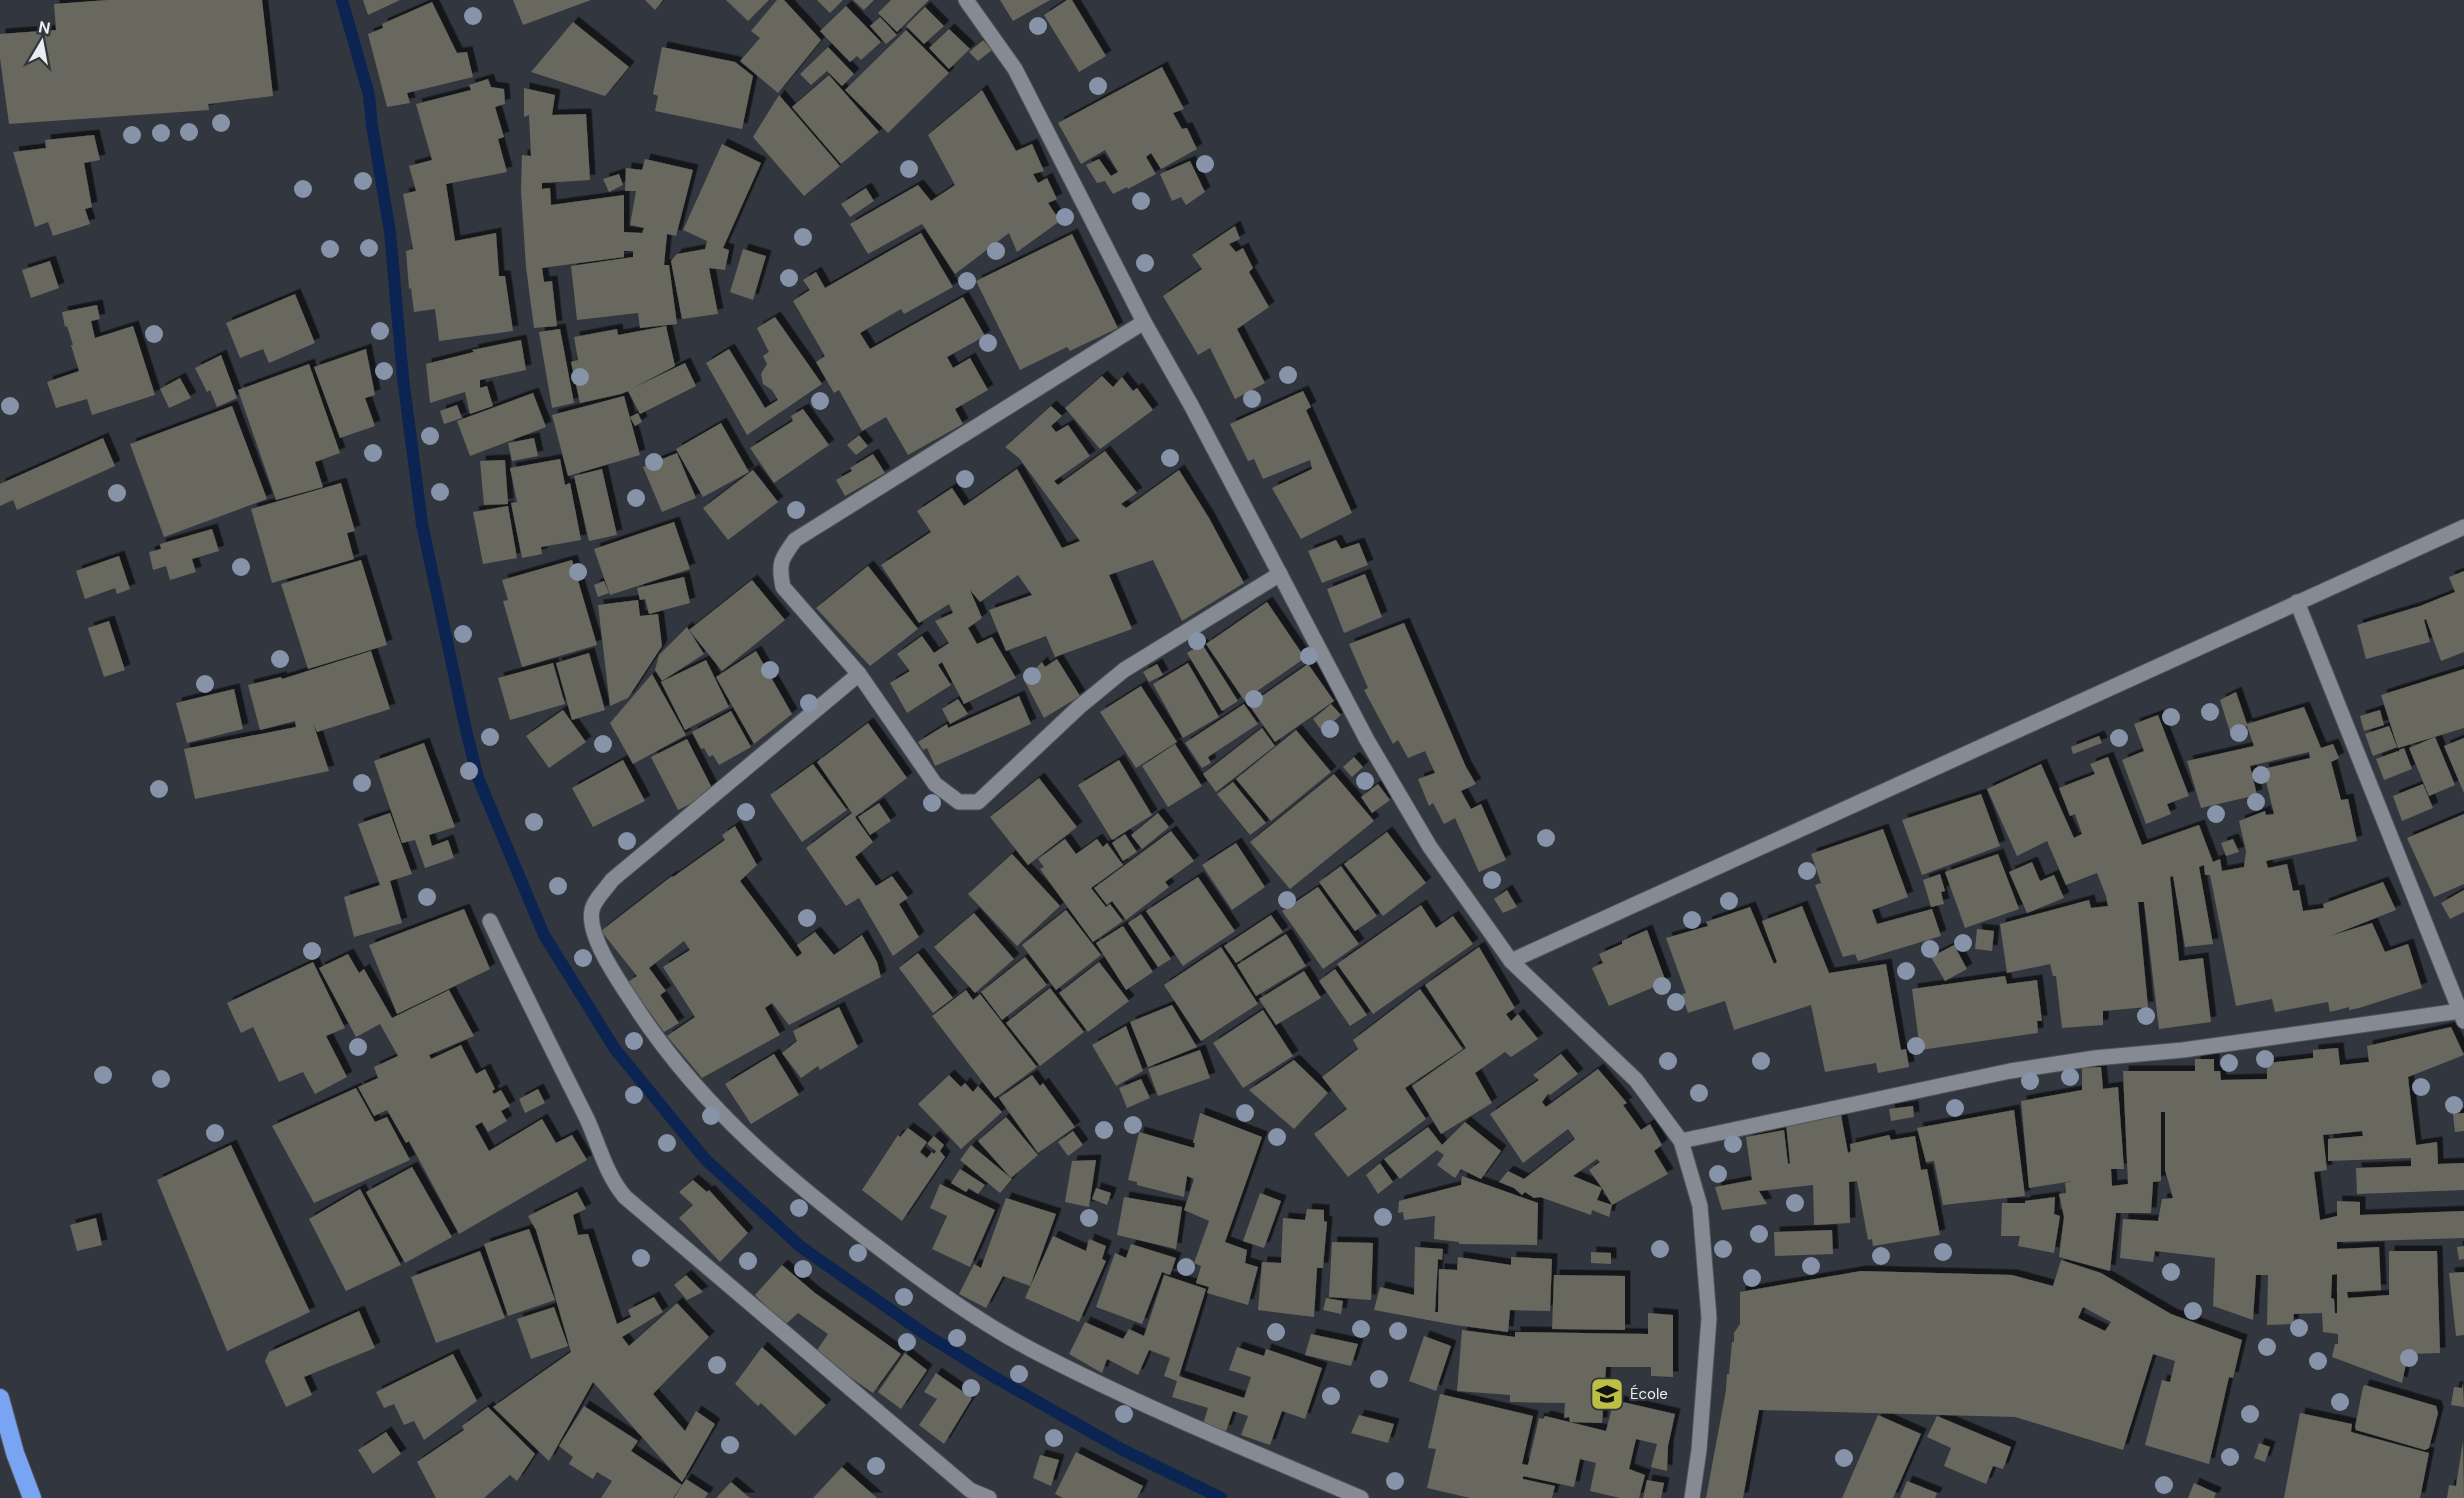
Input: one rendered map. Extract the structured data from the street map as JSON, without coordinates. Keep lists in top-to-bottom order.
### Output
{
  "places": {
    "school or university": ["École"]
  },
  "north": "top"
}
